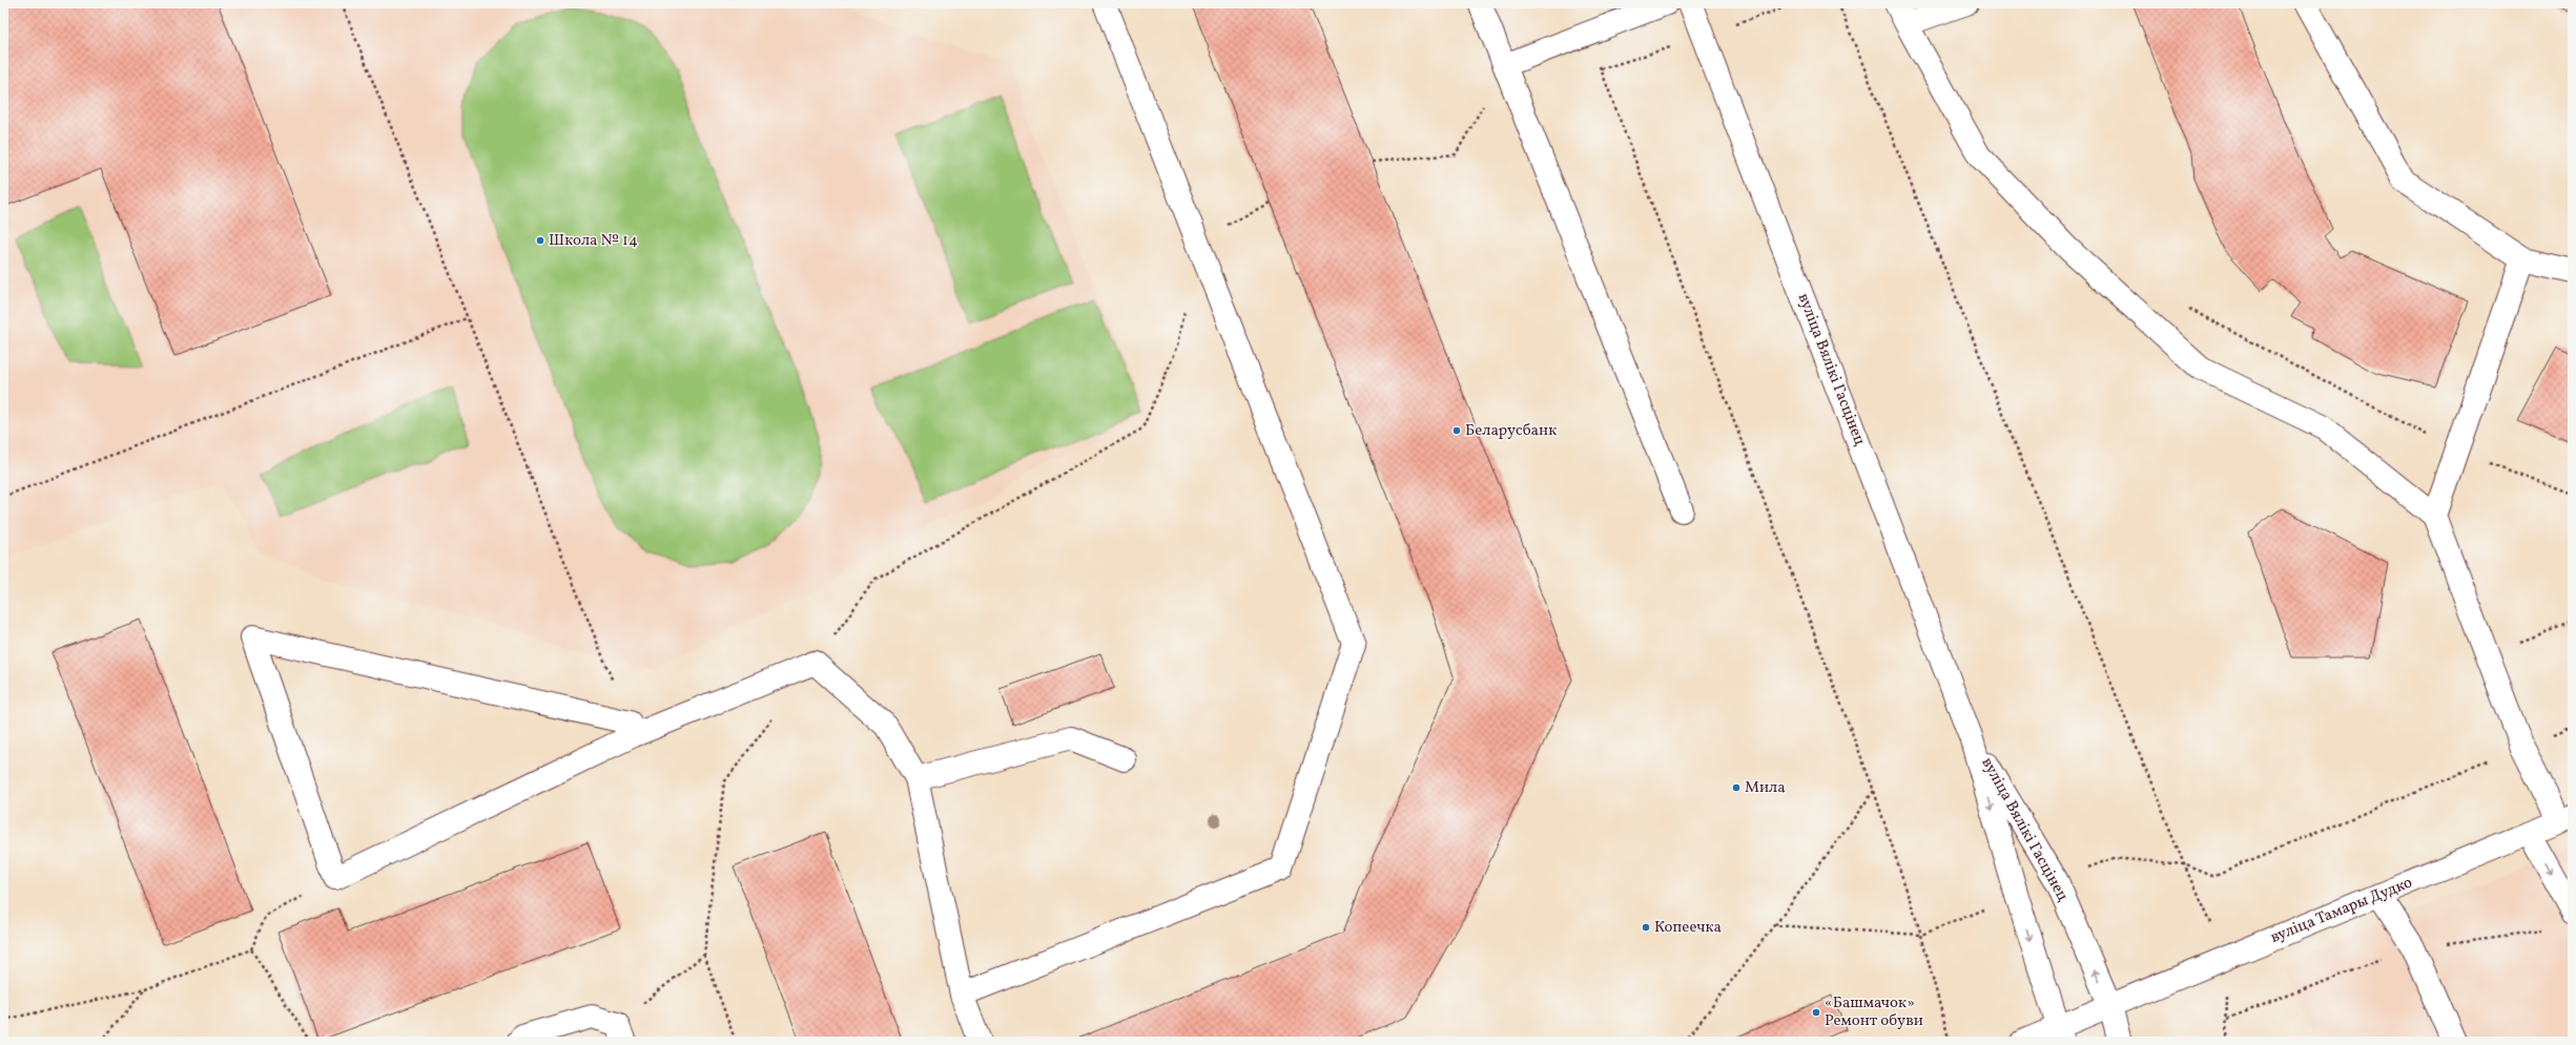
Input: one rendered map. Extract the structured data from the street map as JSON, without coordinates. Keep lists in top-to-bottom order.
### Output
{
  "streets": {
    "main road": ["вуліца Вялікі Гасцінец", "вуліца Тамары Дудко"]
  },
  "crossings": [
    ["вуліца Вялікі Гасцінец", "вуліца Тамары Дудко"]
  ],
  "places": [
    "Школа № 14",
    "Беларусбанк",
    "Мила",
    "Копеечка",
    "«Башмачок» Ремонт обуви"
  ]
}
